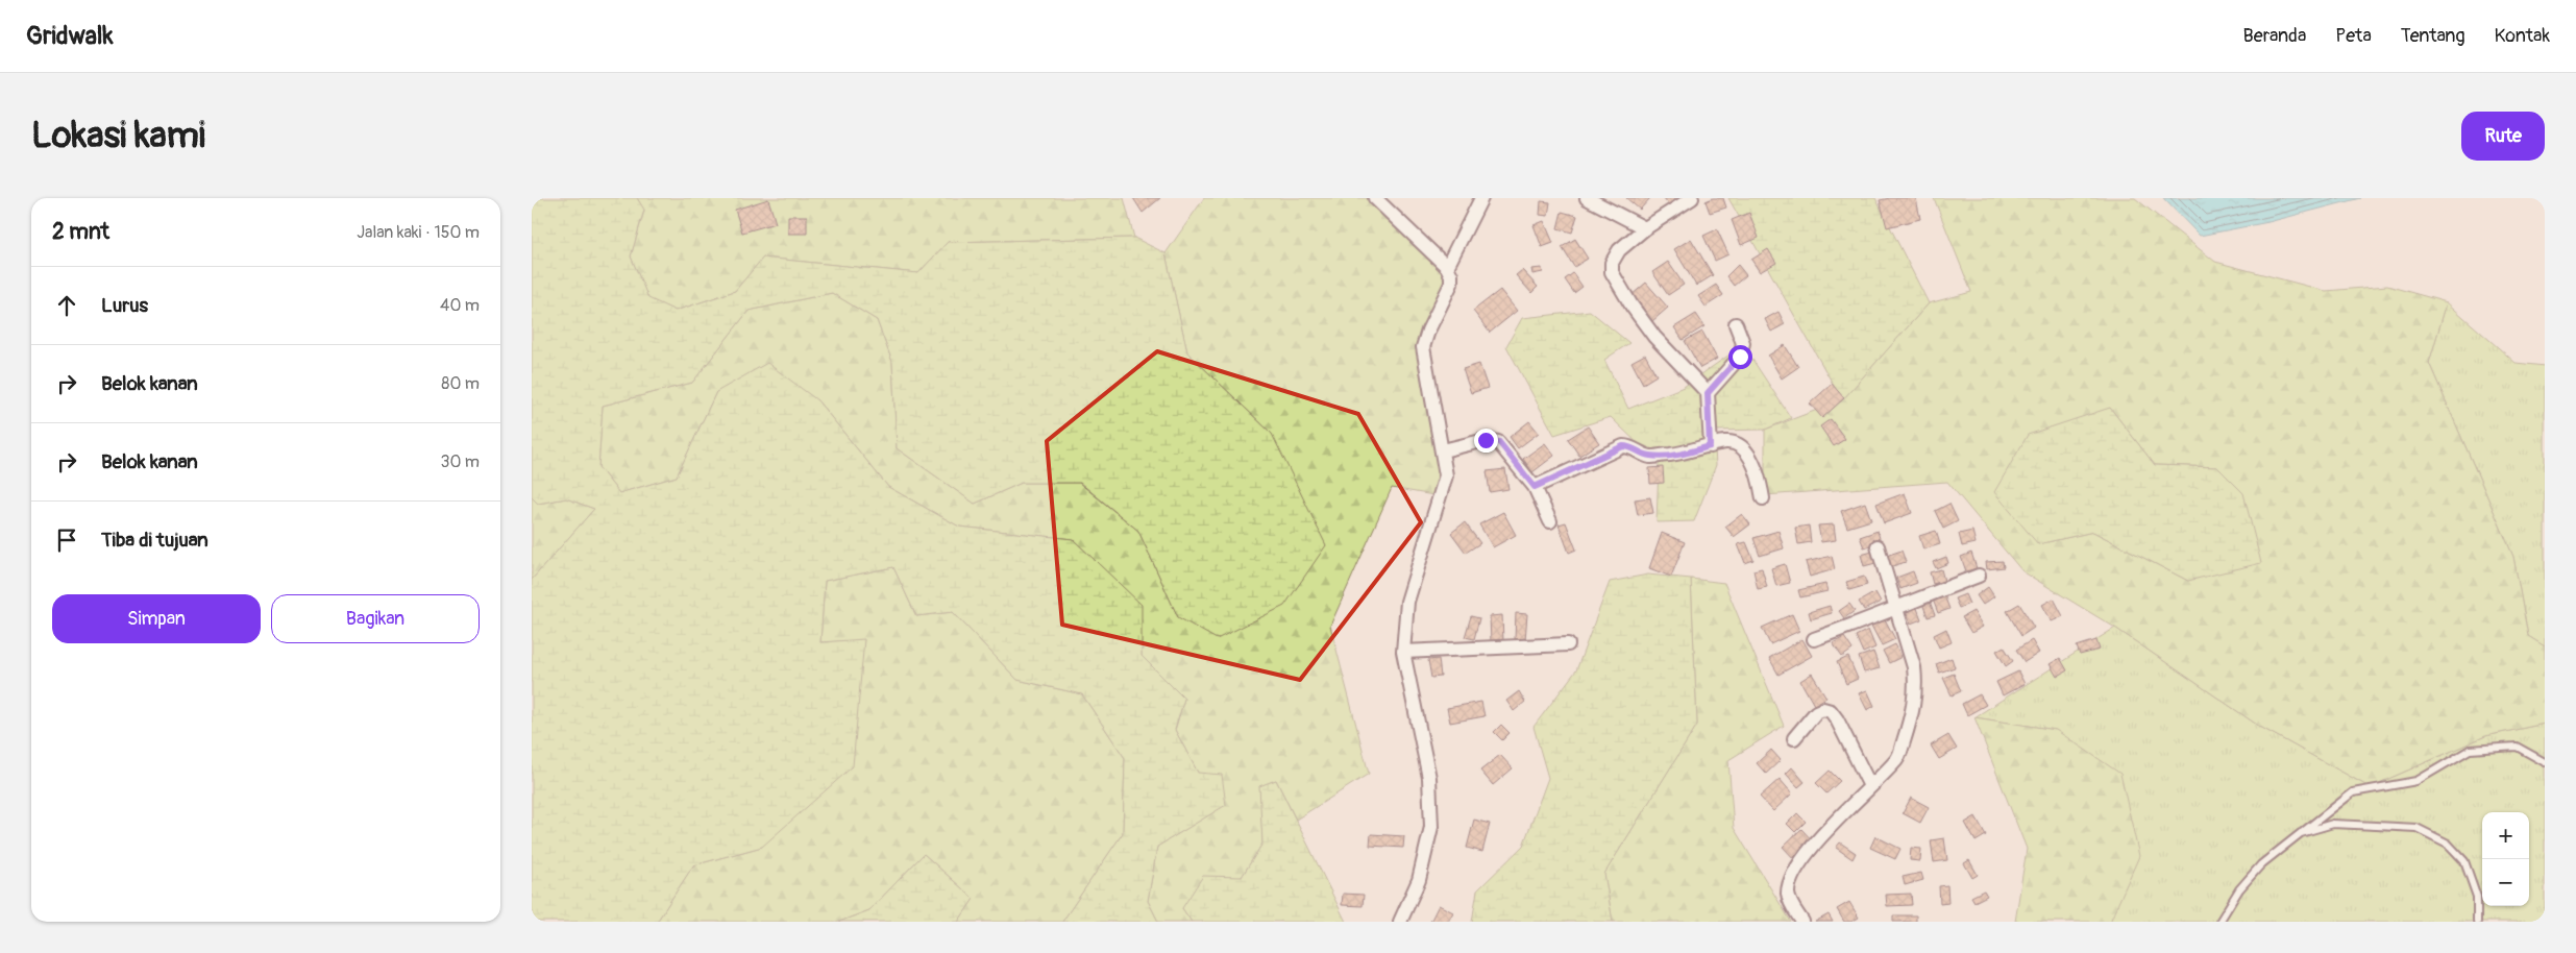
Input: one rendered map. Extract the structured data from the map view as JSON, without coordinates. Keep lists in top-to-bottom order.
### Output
{
  "page": {
    "header": "Gridwalk",
    "nav": [
      "Beranda",
      "Peta",
      "Tentang",
      "Kontak"
    ],
    "buttons": [
      "Rute",
      ["Simpan", "Bagikan"]
    ],
    "title": "Lokasi kami",
    "heading": ["2 mnt", "Jalan kaki · 150 m"],
    "list": [
      ["Lurus", "40 m"],
      ["Belok kanan", "80 m"],
      ["Belok kanan", "30 m"],
      "Tiba di tujuan"
    ],
    "map_buttons": ["+", "−"]
  }
}
